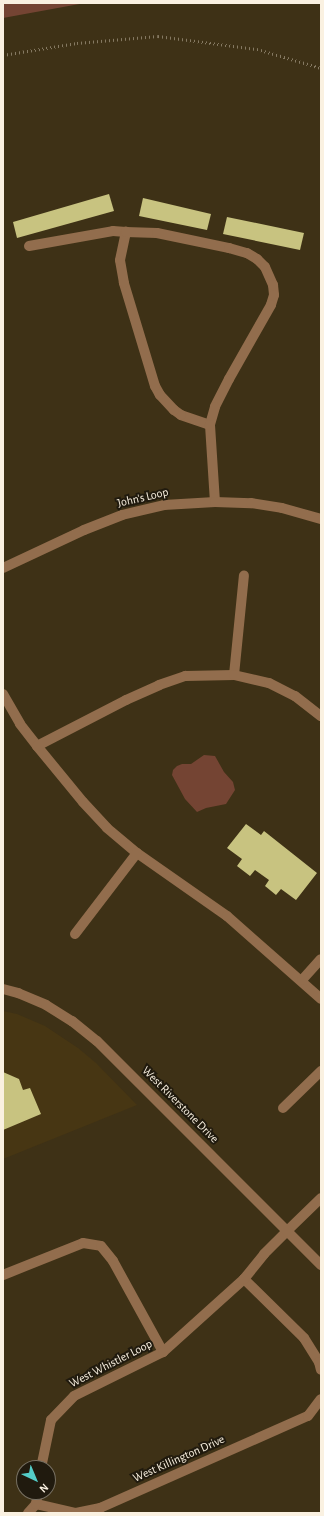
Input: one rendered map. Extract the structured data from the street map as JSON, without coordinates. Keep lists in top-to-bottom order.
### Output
{
  "streets": {
    "street": [
      "John's Loop",
      "West Riverstone Drive",
      "West Whistler Loop",
      "West Killington Drive"
    ]
  },
  "crossings": [
    ["West Riverstone Drive", "West Whistler Loop"]
  ],
  "north": "bottom right"
}
